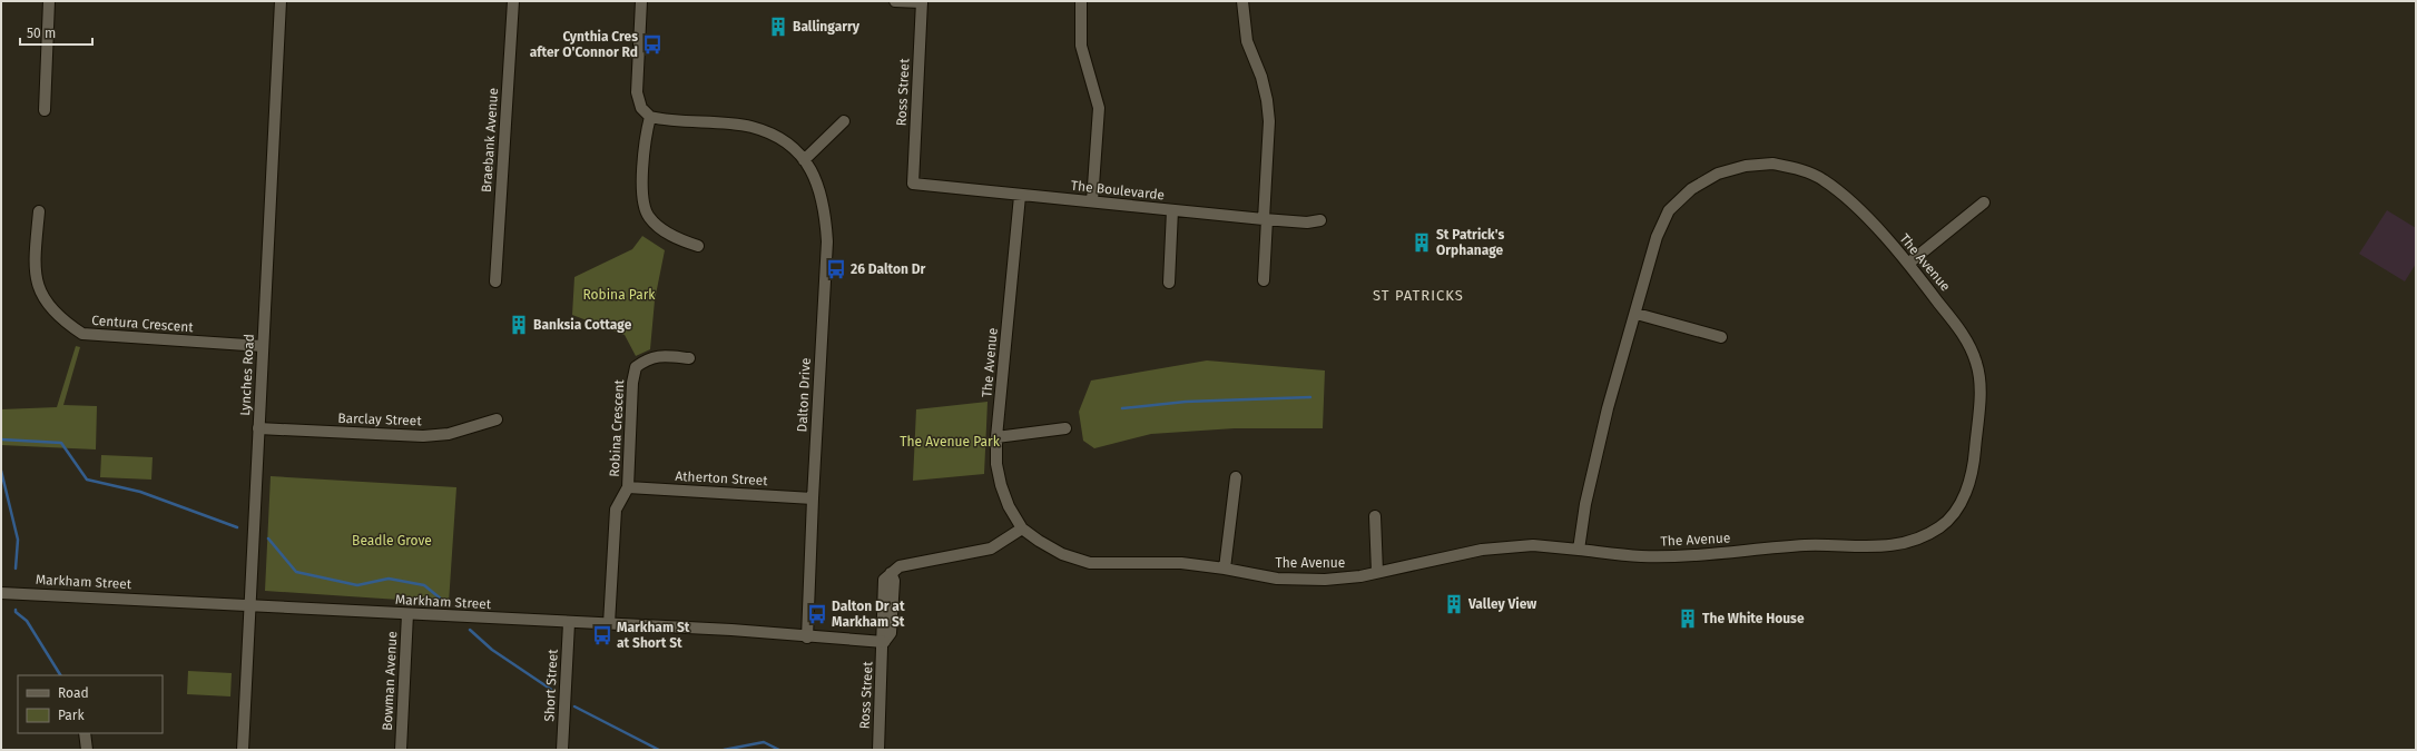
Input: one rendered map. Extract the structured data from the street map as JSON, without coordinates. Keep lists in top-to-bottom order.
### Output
{
  "streets": {
    "street": [
      "Ross Street",
      "Braebank Avenue",
      "The Boulevarde",
      "The Avenue",
      "Centura Crescent",
      "Lynches Road",
      "Dalton Drive",
      "Barclay Street",
      "Robina Crescent",
      "Atherton Street",
      "Markham Street",
      "Bowman Avenue",
      "Short Street"
    ]
  },
  "crossings": [
    ["Ross Street", "The Boulevarde"],
    ["Ross Street", "The Avenue"],
    ["Ross Street", "Markham Street"],
    ["The Boulevarde", "The Avenue"],
    ["Centura Crescent", "Lynches Road"],
    ["Lynches Road", "Barclay Street"],
    ["Lynches Road", "Markham Street"],
    ["Dalton Drive", "Atherton Street"],
    ["Dalton Drive", "Markham Street"],
    ["Robina Crescent", "Atherton Street"],
    ["Robina Crescent", "Markham Street"],
    ["Markham Street", "Bowman Avenue"],
    ["Markham Street", "Short Street"]
  ],
  "districts": ["ST PATRICKS"],
  "parks": ["Robina Park", "The Avenue Park", "Beadle Grove"],
  "places": {
    "building": [
      "Ballingarry",
      "St Patrick's Orphanage",
      "Banksia Cottage",
      "Valley View",
      "The White House"
    ],
    "bus stop": [
      "Cynthia Cres after O'Connor Rd",
      "26 Dalton Dr",
      "Dalton Dr at Markham St",
      "Markham St at Short St"
    ]
  },
  "legend": ["Road", "Park"],
  "scale_bar": "50 m"
}
